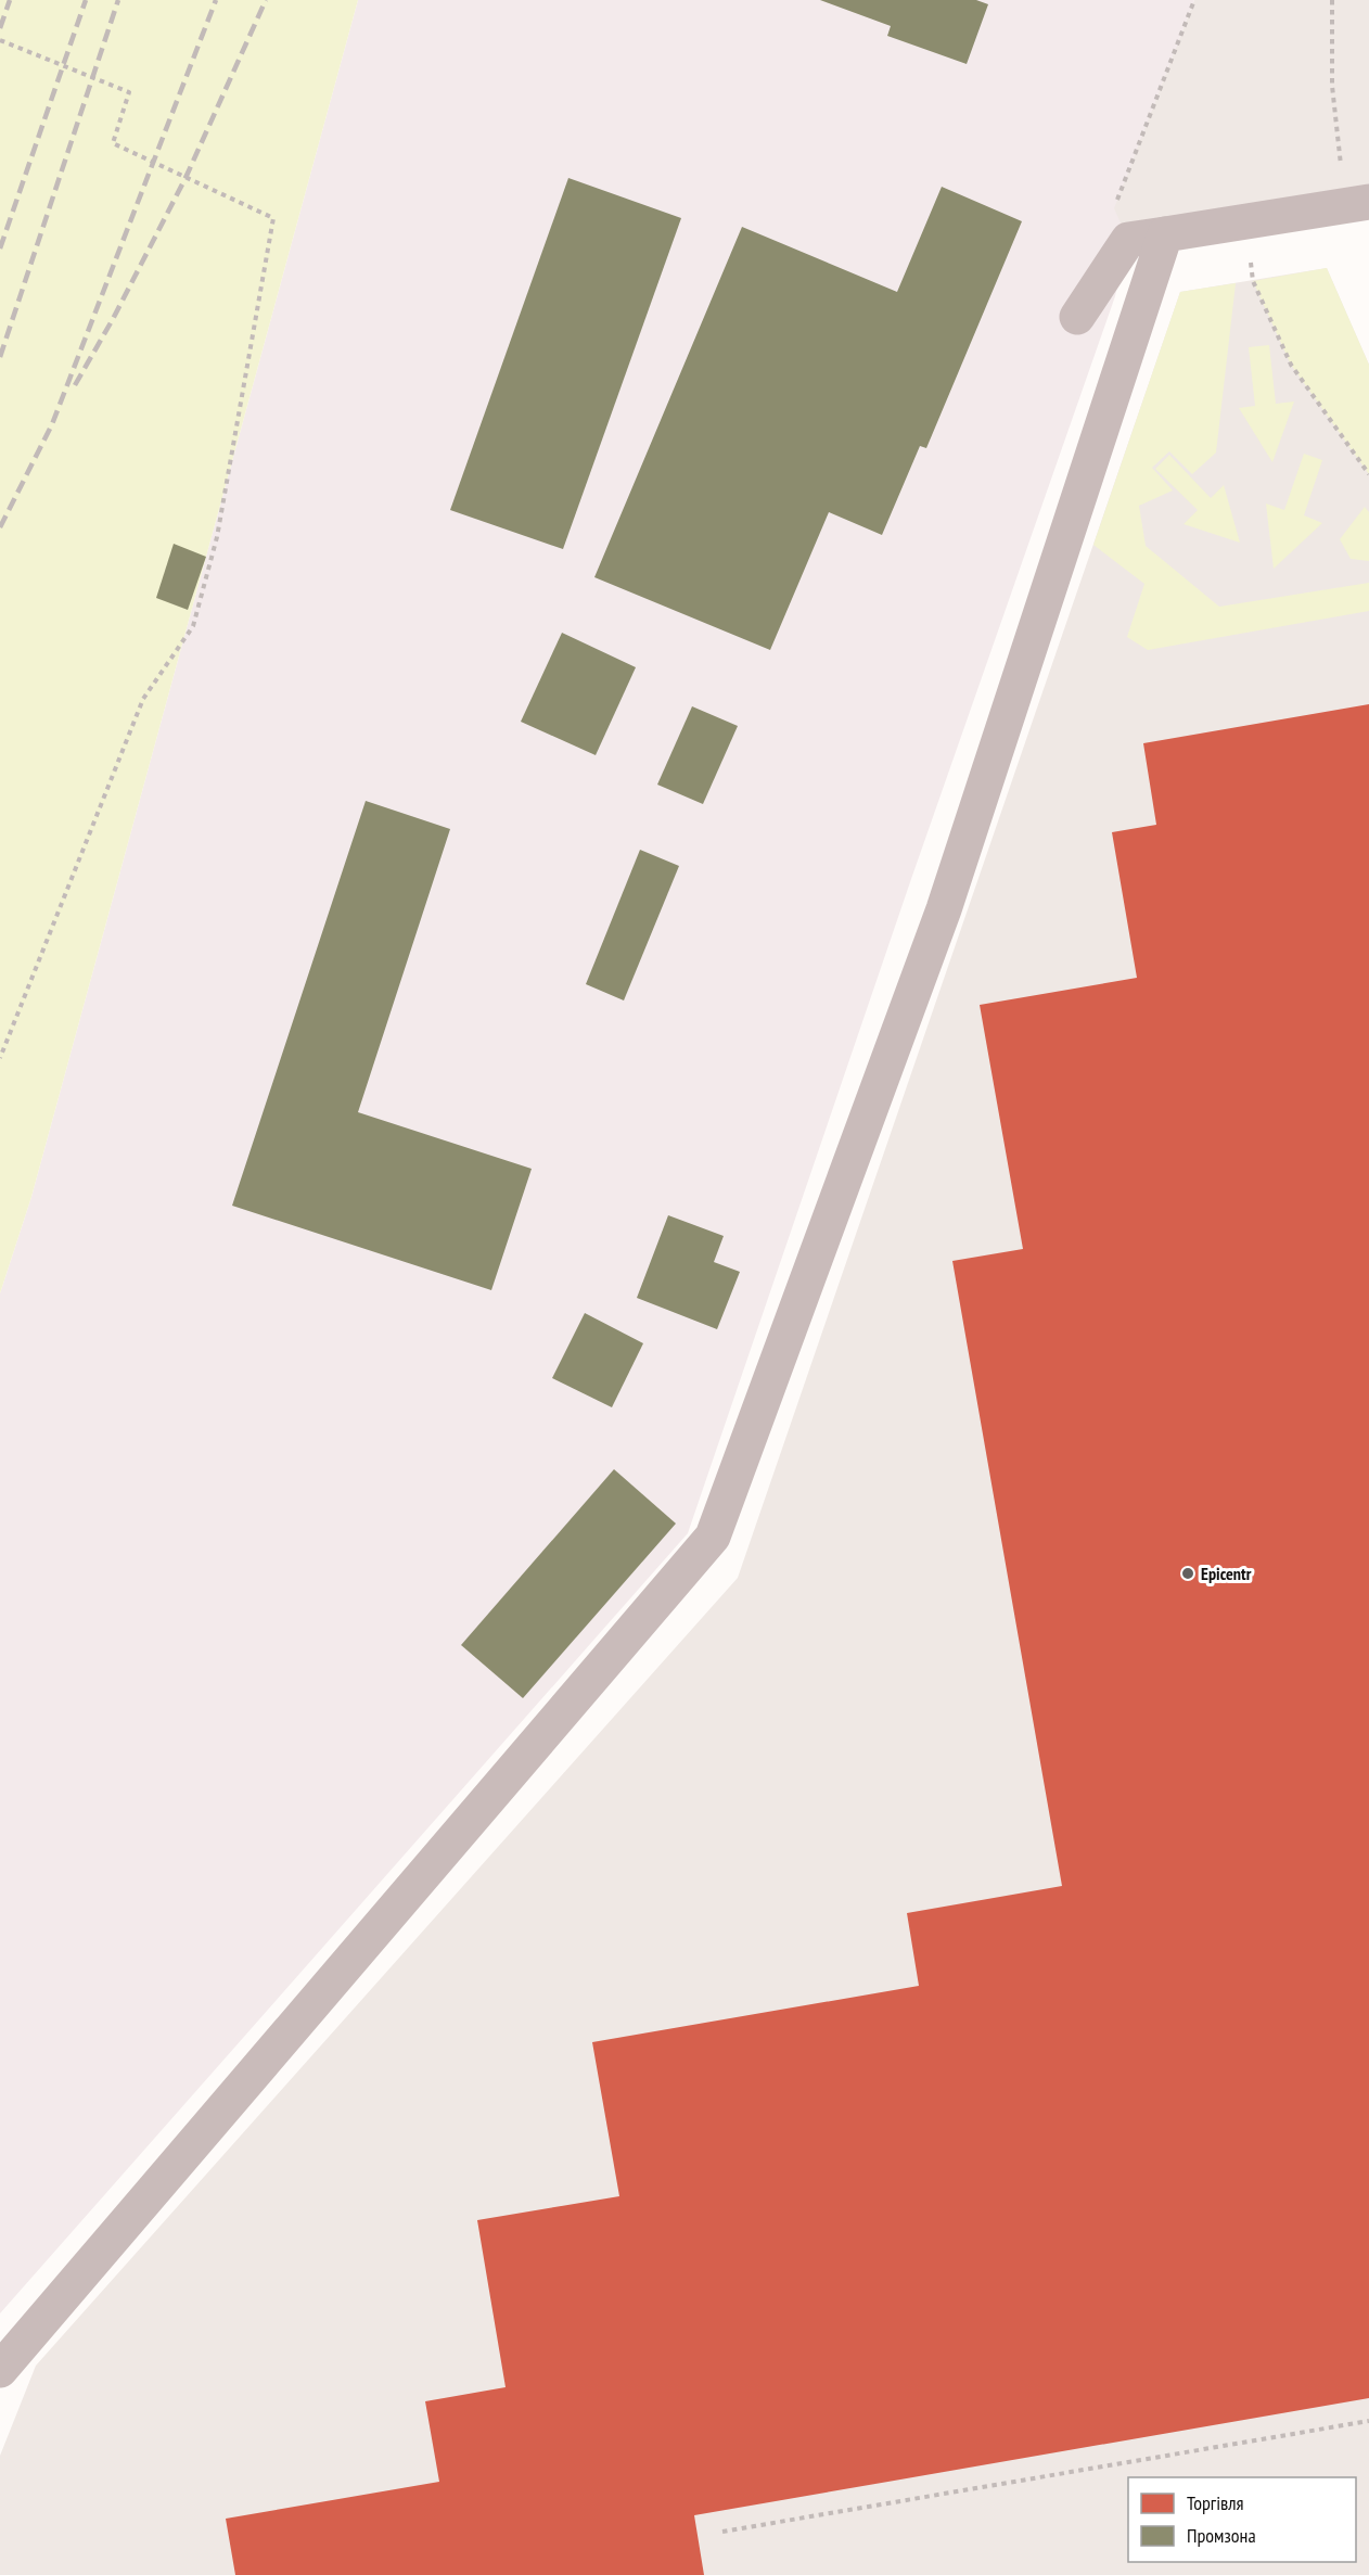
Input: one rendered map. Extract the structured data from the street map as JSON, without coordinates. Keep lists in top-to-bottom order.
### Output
{
  "places": ["Epicentr"],
  "legend": ["Торгівля", "Промзона"]
}
